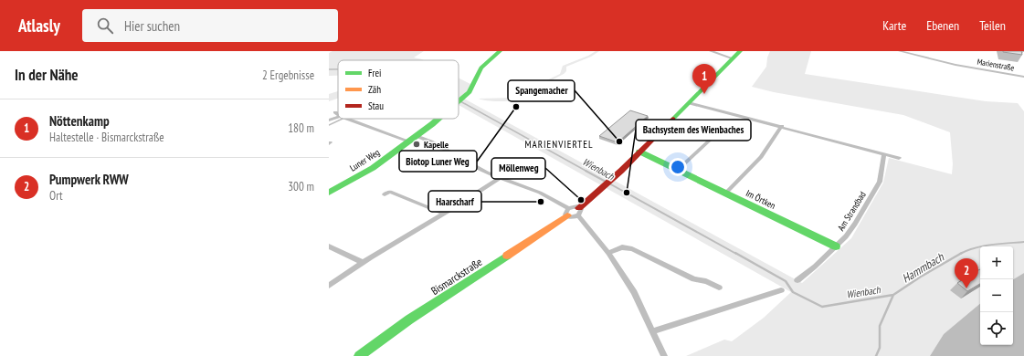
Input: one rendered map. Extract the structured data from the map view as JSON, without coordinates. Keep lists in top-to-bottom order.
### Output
{
  "streets": {
    "street": [
      "Marienstraße",
      "Luner Weg",
      "Im Örtken",
      "Am Strandbad",
      "Bismarckstraße"
    ]
  },
  "crossings": [
    ["Im Örtken", "Am Strandbad"]
  ],
  "districts": ["MARIENVIERTEL"],
  "water": ["Wienbach", "Hammbach"],
  "places": [
    "Biotop Luner Weg",
    "Spangemacher",
    "Kapelle",
    "Bachsystem des Wienbaches",
    "Möllenweg",
    "Haarscharf"
  ],
  "legend": ["Frei", "Zäh", "Stau"],
  "page": {
    "header": "Atlasly",
    "search": "Hier suchen",
    "nav": ["Karte", "Ebenen", "Teilen"],
    "heading": ["In der Nähe", "2 Ergebnisse"],
    "pins": ["1", "2"],
    "list": [
      {
        "mark": "1",
        "name": "Nöttenkamp",
        "note": "Haltestelle · Bismarckstraße",
        "value": "180 m"
      },
      {
        "mark": "2",
        "name": "Pumpwerk RWW",
        "note": "Ort",
        "value": "300 m"
      }
    ],
    "map_buttons": ["+", "−"]
  }
}
